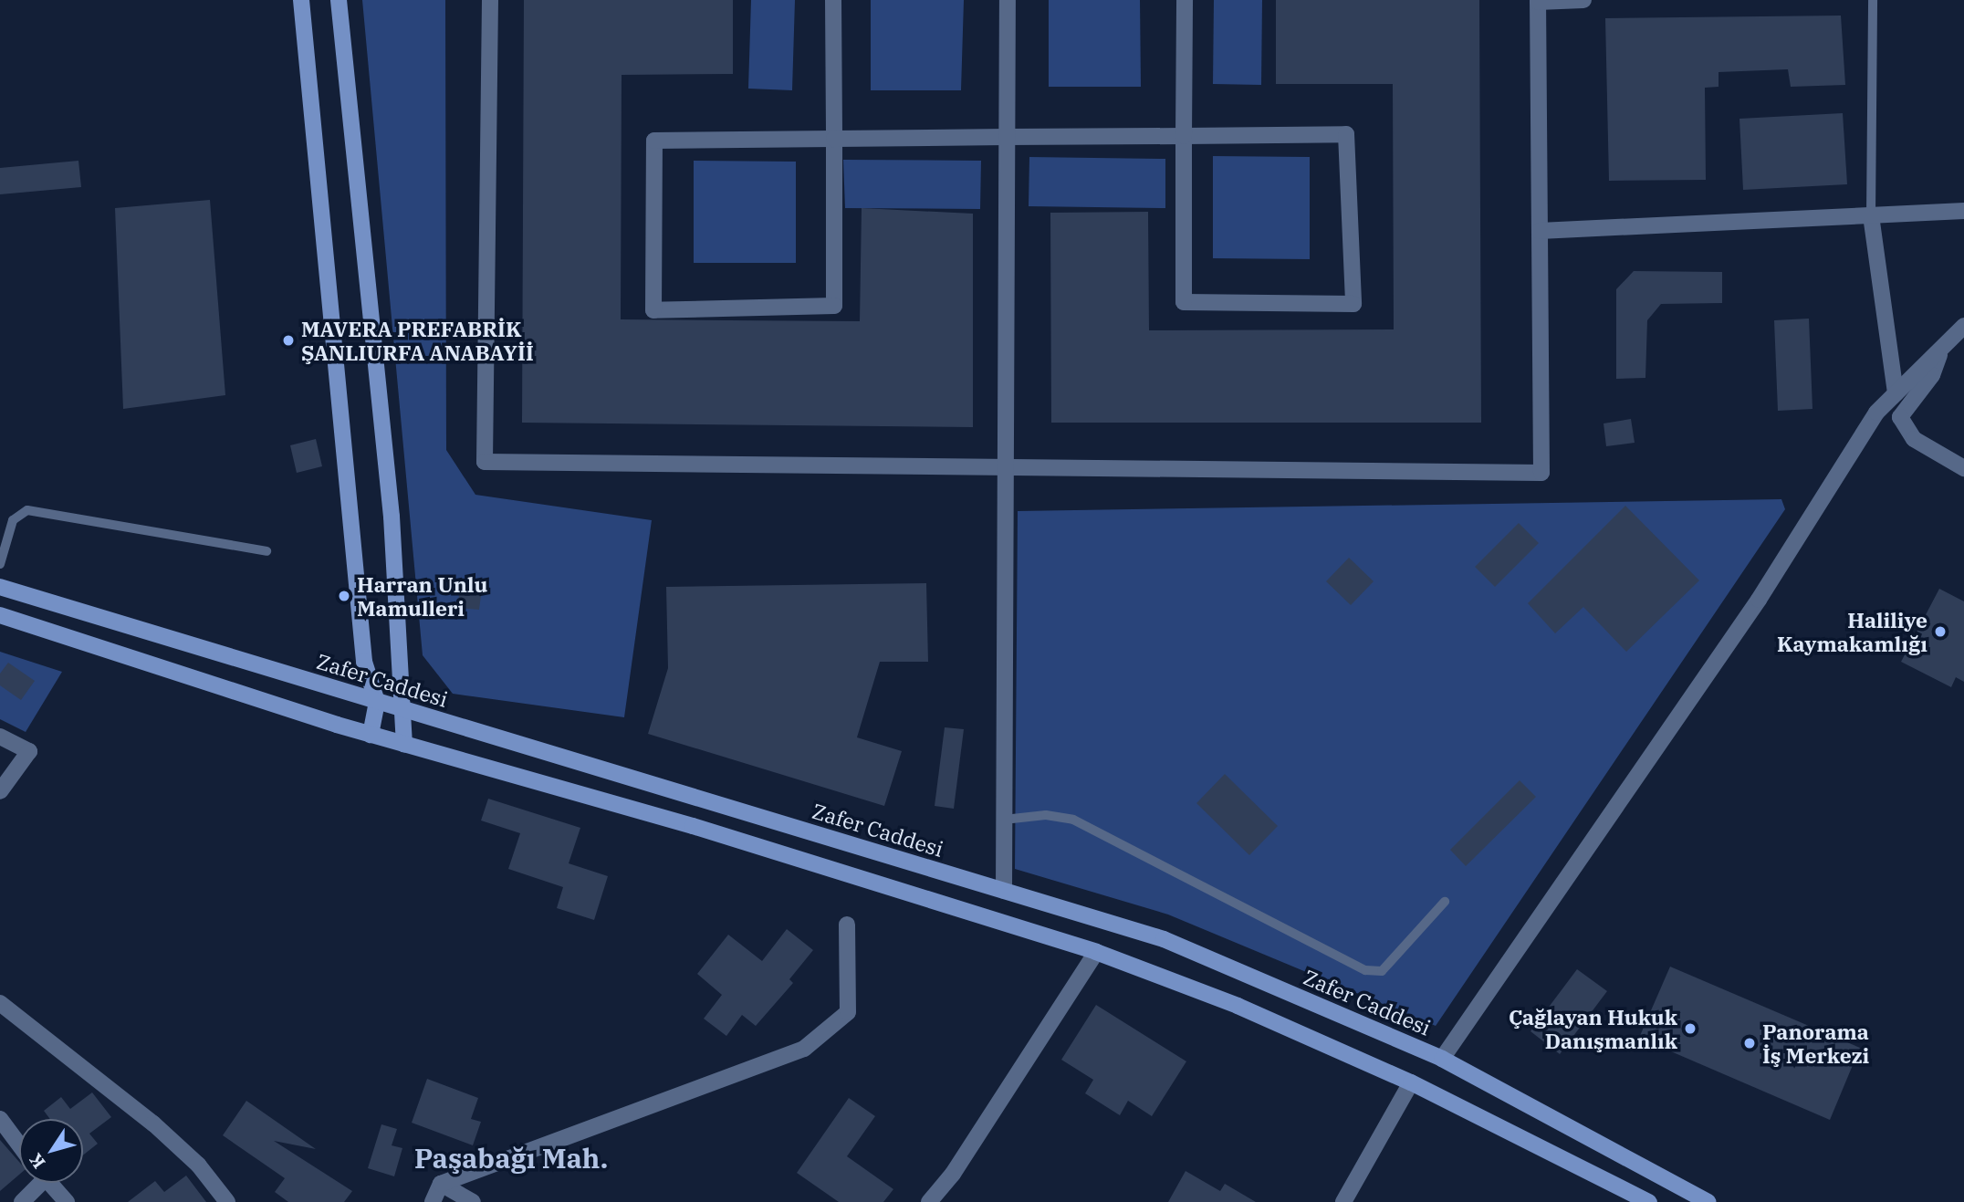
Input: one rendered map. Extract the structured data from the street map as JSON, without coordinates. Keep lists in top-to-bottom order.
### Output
{
  "streets": {
    "main road": ["Zafer Caddesi"]
  },
  "districts": ["Paşabağı Mah."],
  "places": [
    "MAVERA PREFABRİK ŞANLIURFA ANABAYİİ",
    "Harran Unlu Mamulleri",
    "Haliliye Kaymakamlığı",
    "Çağlayan Hukuk Danışmanlık",
    "Panorama İş Merkezi"
  ],
  "north": "bottom left"
}
